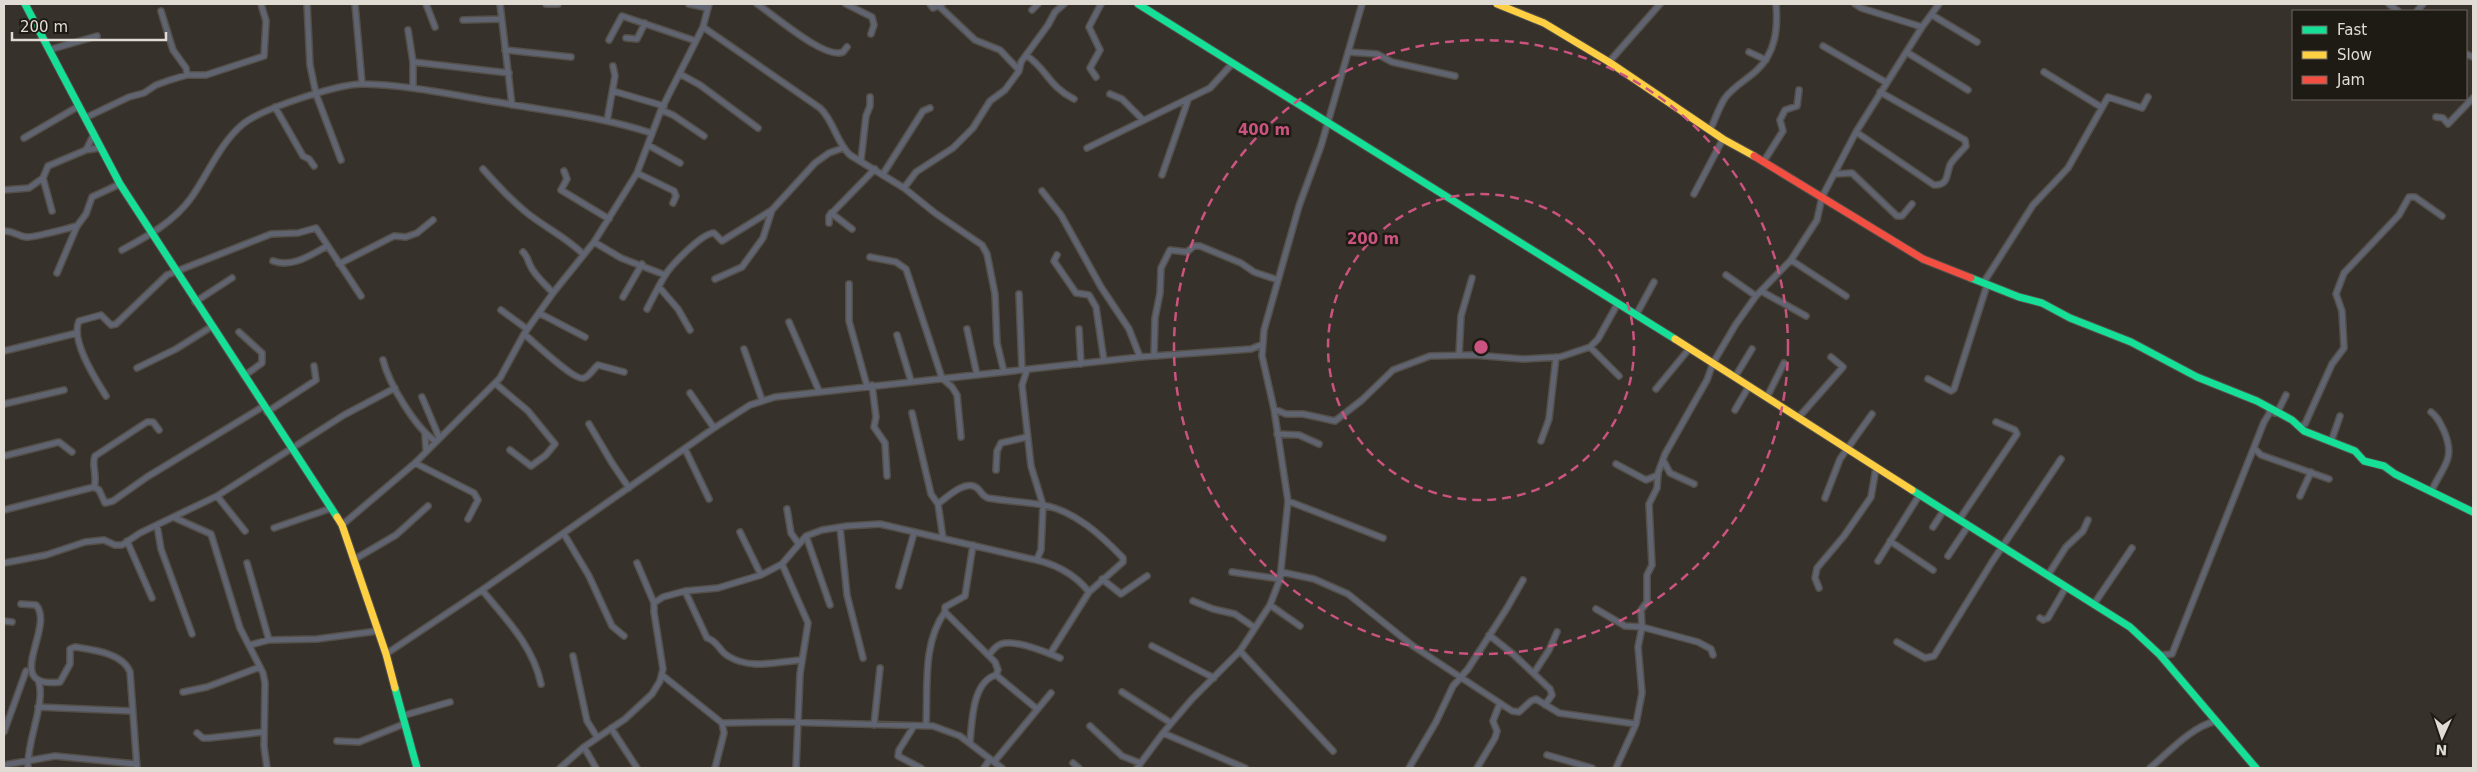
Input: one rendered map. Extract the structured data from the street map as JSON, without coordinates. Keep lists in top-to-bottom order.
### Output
{
  "legend": ["Fast", "Slow", "Jam"],
  "scale_bar": "200 m",
  "north": "bottom",
  "rings": ["400 m", "200 m"]
}
